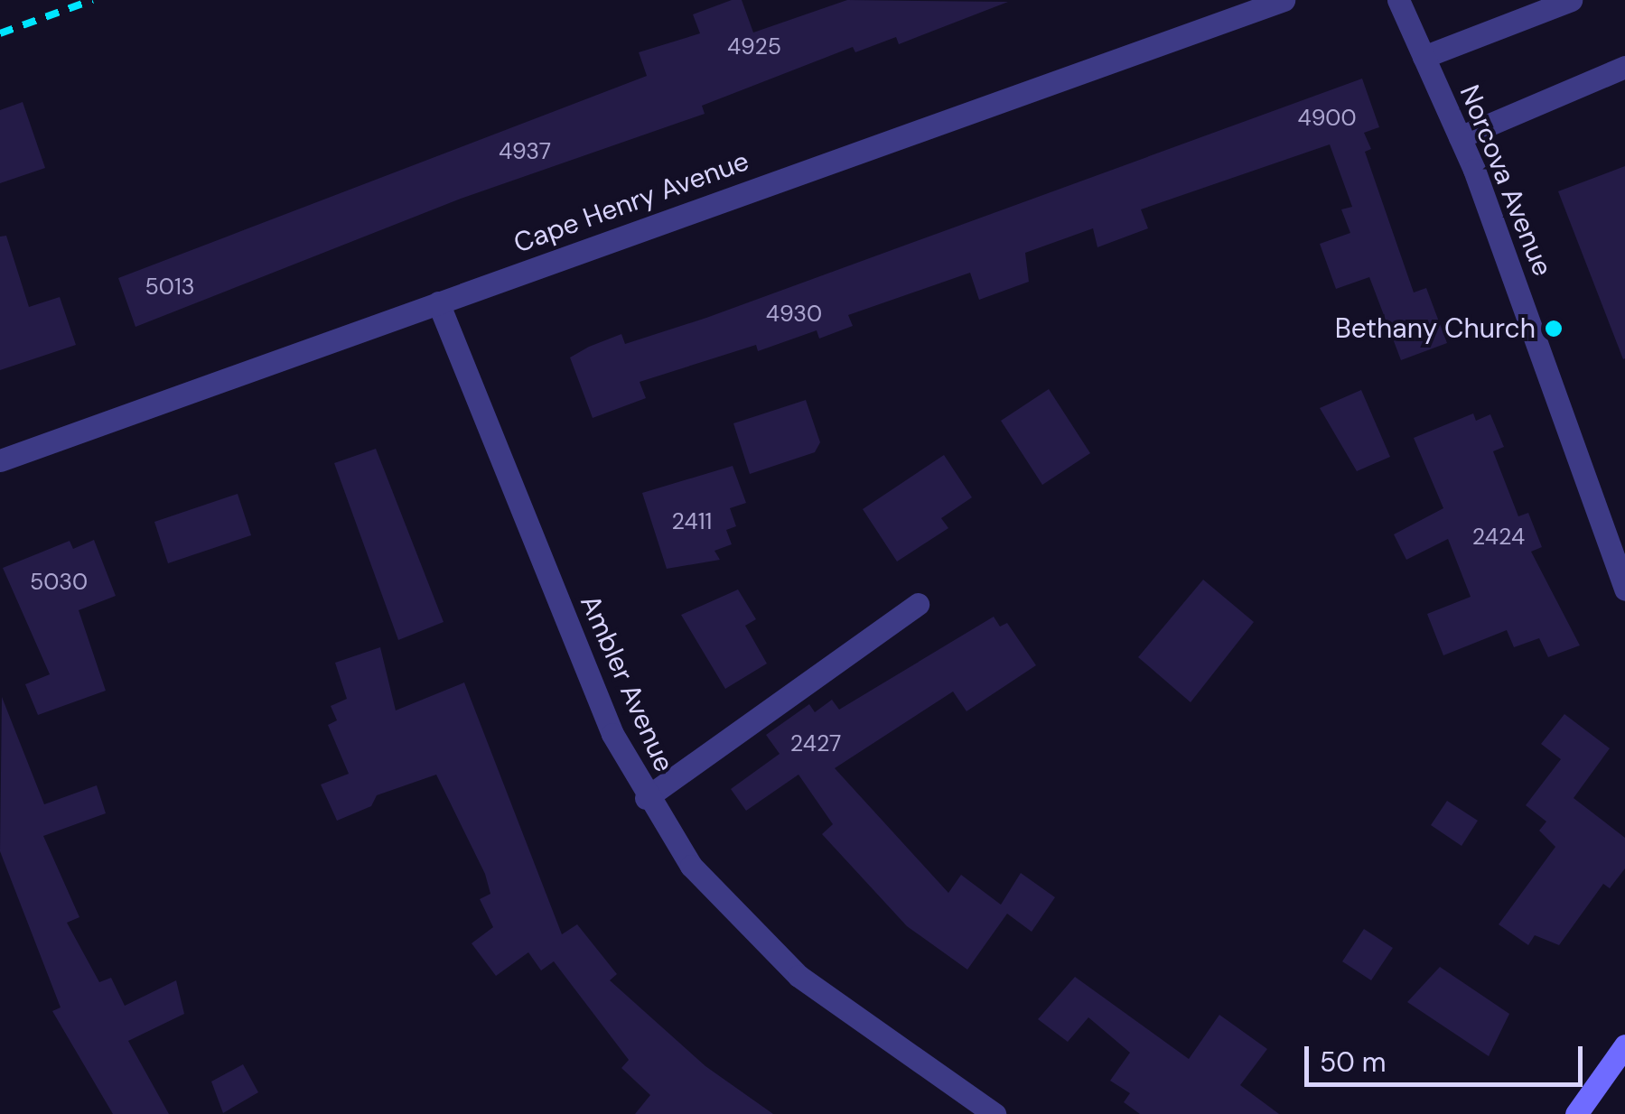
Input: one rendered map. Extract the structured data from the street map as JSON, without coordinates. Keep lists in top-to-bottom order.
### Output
{
  "streets": {
    "street": ["Norcova Avenue", "Cape Henry Avenue", "Ambler Avenue"]
  },
  "crossings": [
    ["Cape Henry Avenue", "Ambler Avenue"]
  ],
  "places": ["Bethany Church"],
  "house_numbers": [
    "4925",
    "4900",
    "4937",
    "5013",
    "4930",
    "2411",
    "2424",
    "5030",
    "2427"
  ],
  "scale_bar": "50 m"
}
